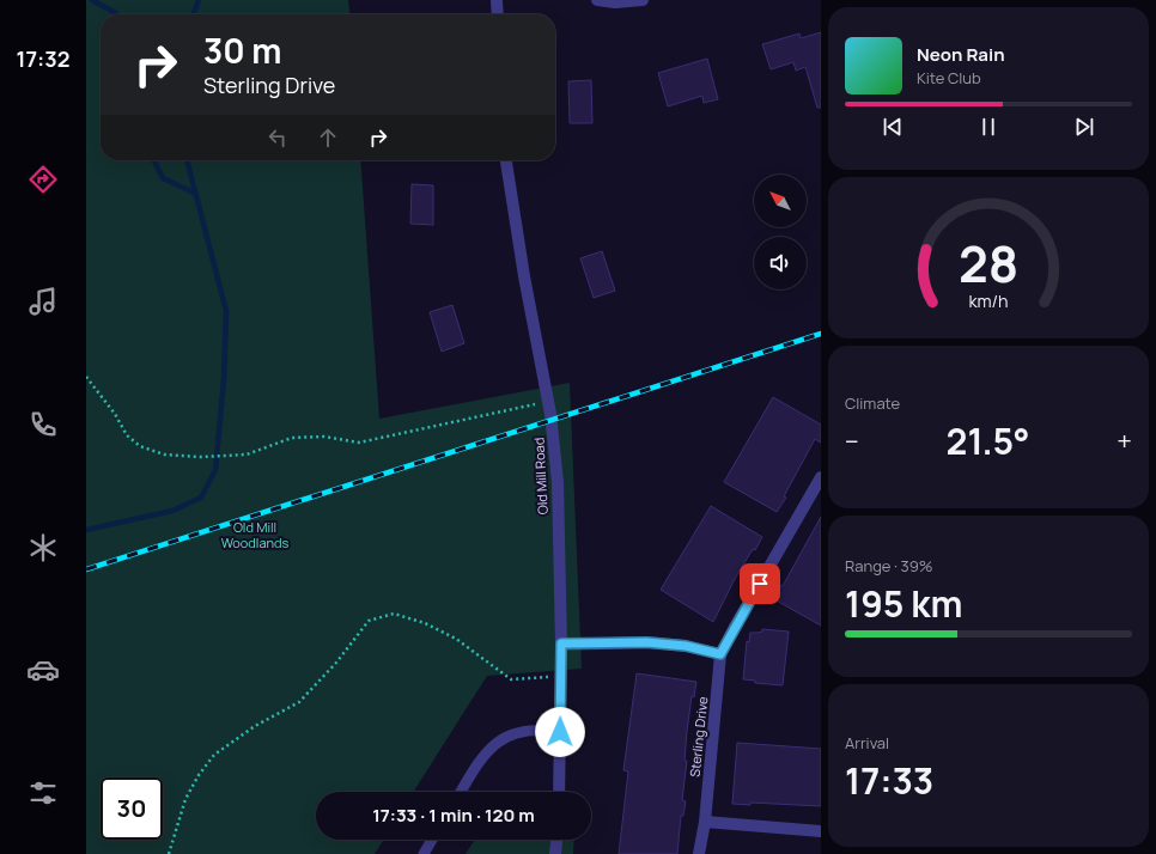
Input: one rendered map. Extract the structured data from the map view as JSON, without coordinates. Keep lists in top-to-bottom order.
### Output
{
  "streets": {
    "street": ["Old Mill Road", "Sterling Drive"]
  },
  "parks": ["Old Mill Woodlands"],
  "north": "top left",
  "page": {
    "tabs": "17:32",
    "turn": ["30 m", "Sterling Drive"],
    "song": ["Neon Rain", "Kite Club"],
    "tile": [
      "Climate",
      ["Range · 39%", "195 km"],
      ["Arrival", "17:33"]
    ],
    "heat": ["−", "21.5°", "+"],
    "limit": "30",
    "trip": "17:33 · 1 min · 120 m",
    "gauge": ["28", "km/h"]
  }
}
